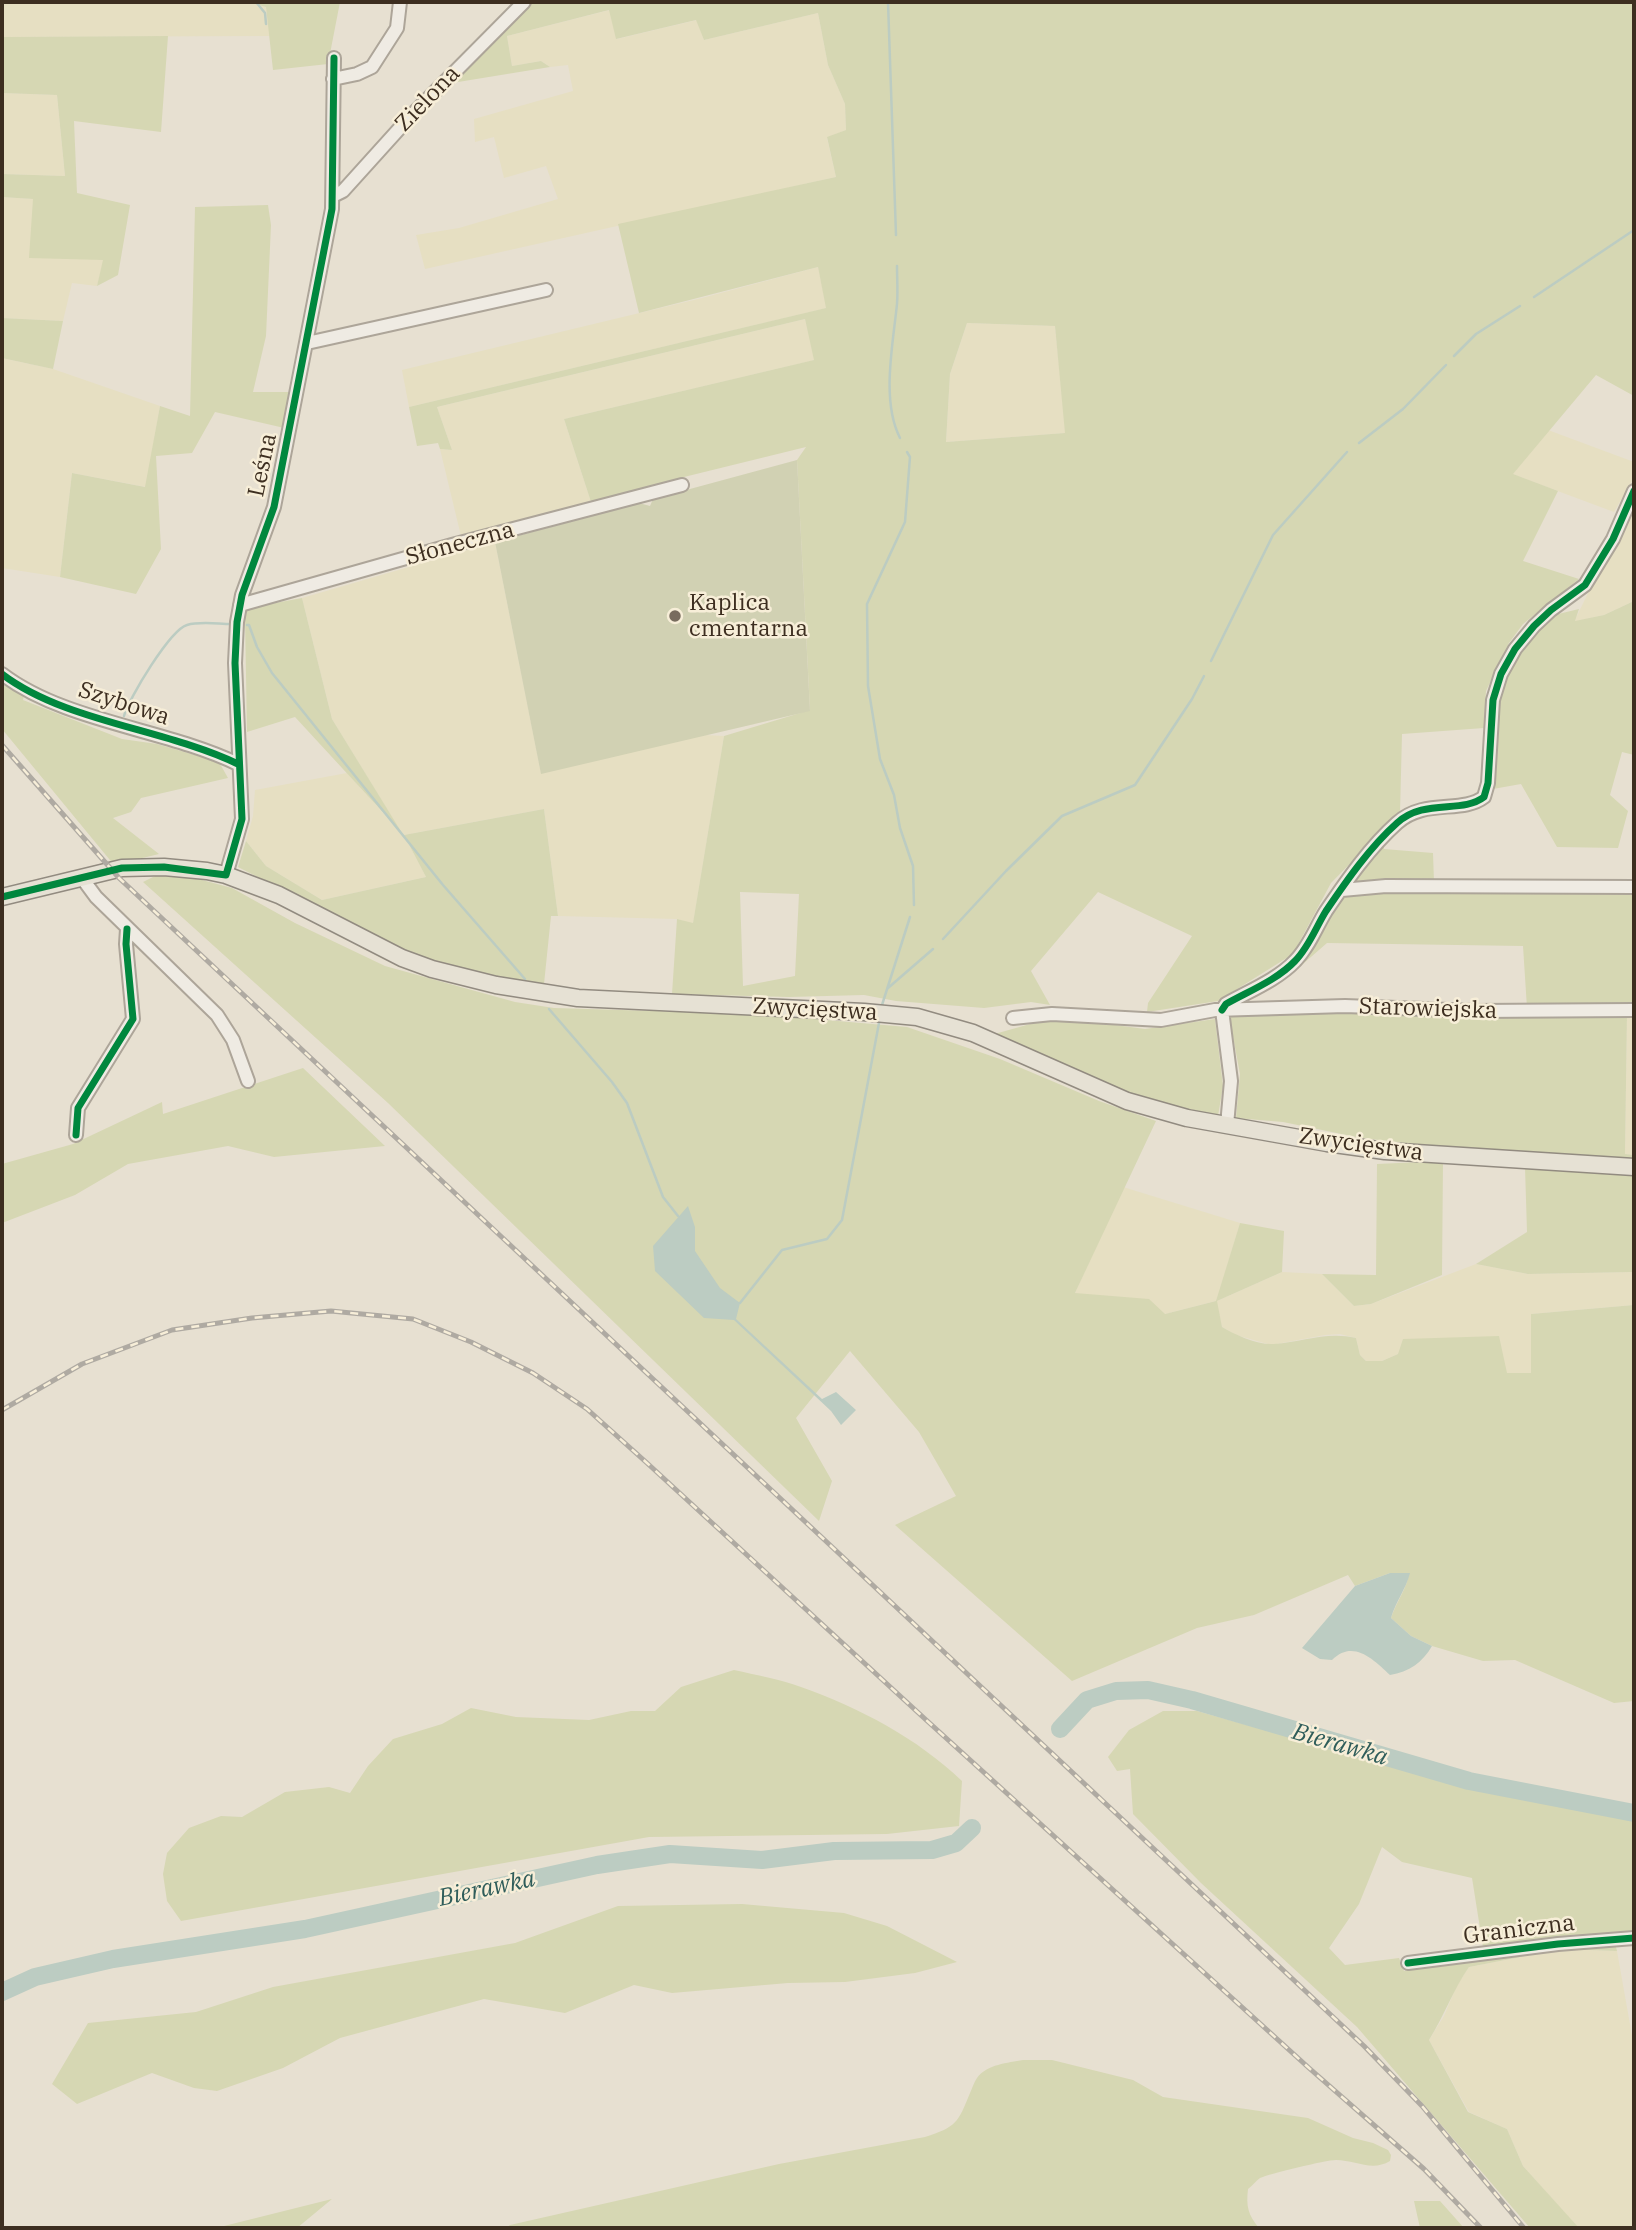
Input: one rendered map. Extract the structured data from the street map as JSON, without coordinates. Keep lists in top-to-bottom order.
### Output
{
  "streets": {
    "main road": ["Zwycięstwa"],
    "street": [
      "Zielona",
      "Leśna",
      "Słoneczna",
      "Szybowa",
      "Starowiejska",
      "Graniczna"
    ]
  },
  "crossings": [
    ["Zielona", "Leśna"],
    ["Leśna", "Słoneczna"],
    ["Leśna", "Szybowa"],
    ["Leśna", "Zwycięstwa"]
  ],
  "water": ["Bierawka"],
  "places": ["Kaplica cmentarna"]
}
